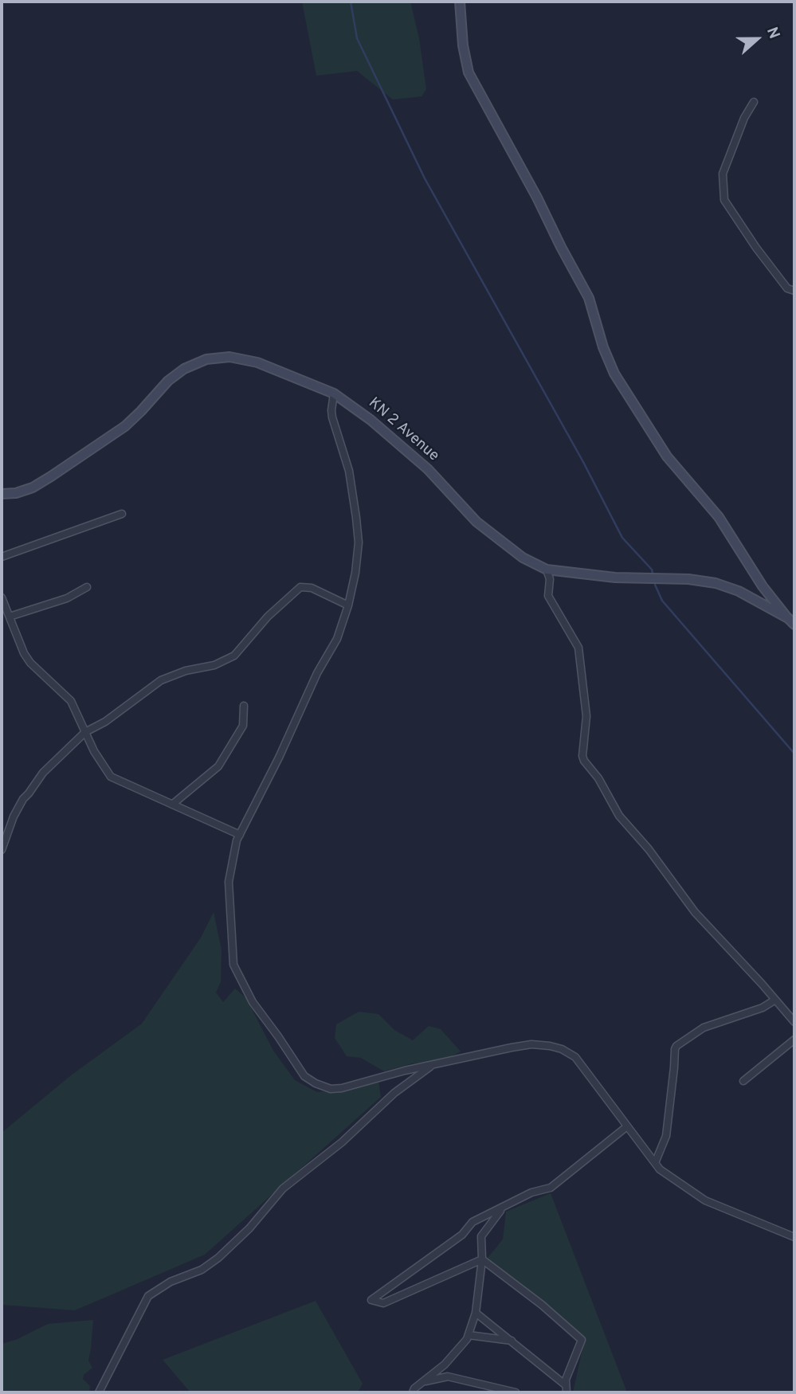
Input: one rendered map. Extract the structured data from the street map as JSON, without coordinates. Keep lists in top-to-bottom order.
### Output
{
  "streets": {
    "main road": ["KN 2 Avenue"]
  },
  "north": "right"
}
